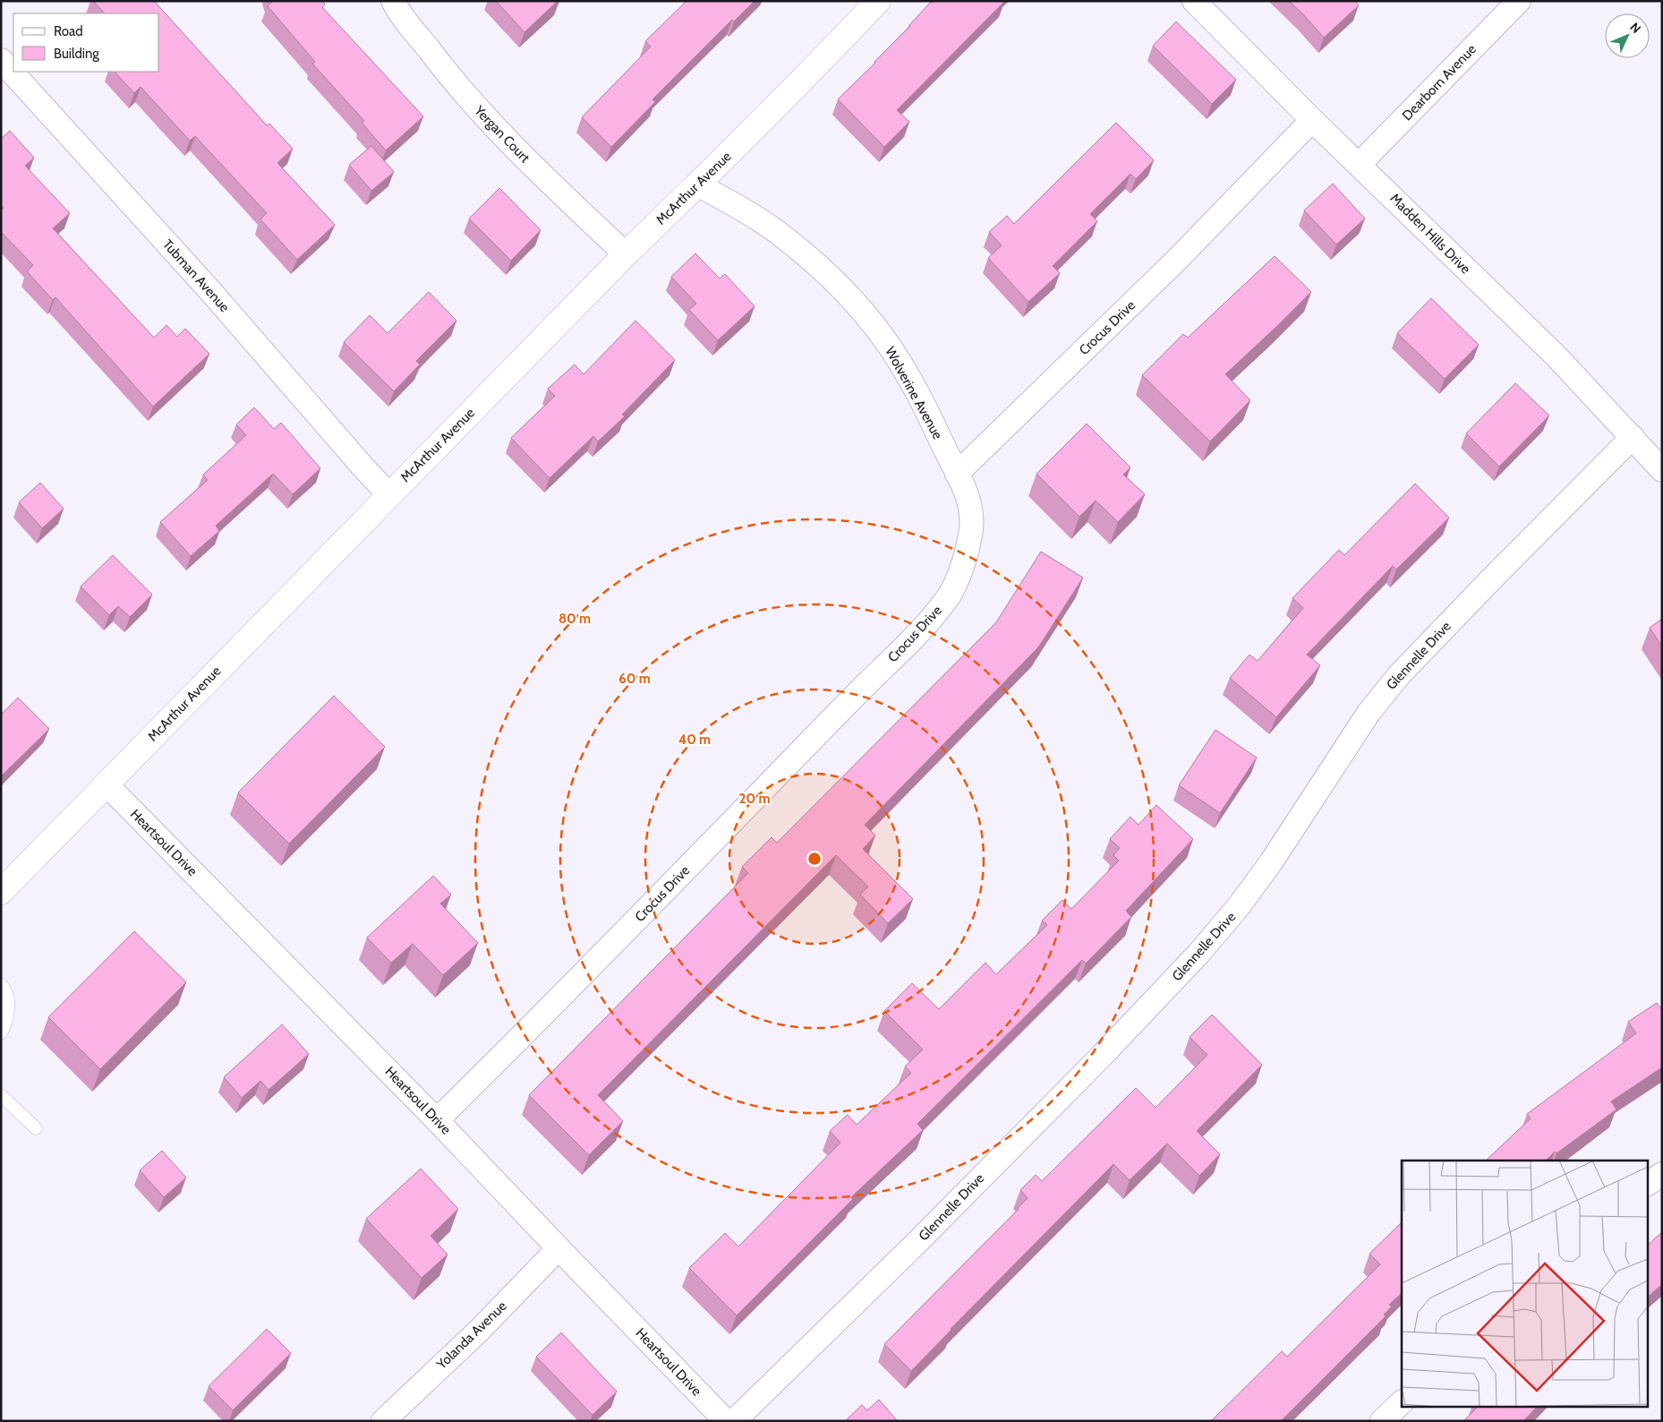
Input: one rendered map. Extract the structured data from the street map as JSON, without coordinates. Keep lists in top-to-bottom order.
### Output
{
  "streets": {
    "street": [
      "Dearborn Avenue",
      "Yergan Court",
      "McArthur Avenue",
      "Madden Hills Drive",
      "Tubman Avenue",
      "Crocus Drive",
      "Wolverine Avenue",
      "Glennelle Drive",
      "Heartsoul Drive",
      "Yolanda Avenue"
    ]
  },
  "crossings": [
    ["Dearborn Avenue", "Madden Hills Drive"],
    ["Yergan Court", "McArthur Avenue"],
    ["McArthur Avenue", "Tubman Avenue"],
    ["McArthur Avenue", "Wolverine Avenue"],
    ["McArthur Avenue", "Heartsoul Drive"],
    ["Madden Hills Drive", "Crocus Drive"],
    ["Madden Hills Drive", "Glennelle Drive"],
    ["Crocus Drive", "Wolverine Avenue"],
    ["Crocus Drive", "Heartsoul Drive"],
    ["Heartsoul Drive", "Yolanda Avenue"]
  ],
  "legend": ["Road", "Building"],
  "north": "top right",
  "rings": [
    "80 m",
    "60 m",
    "40 m",
    "20 m"
  ]
}
